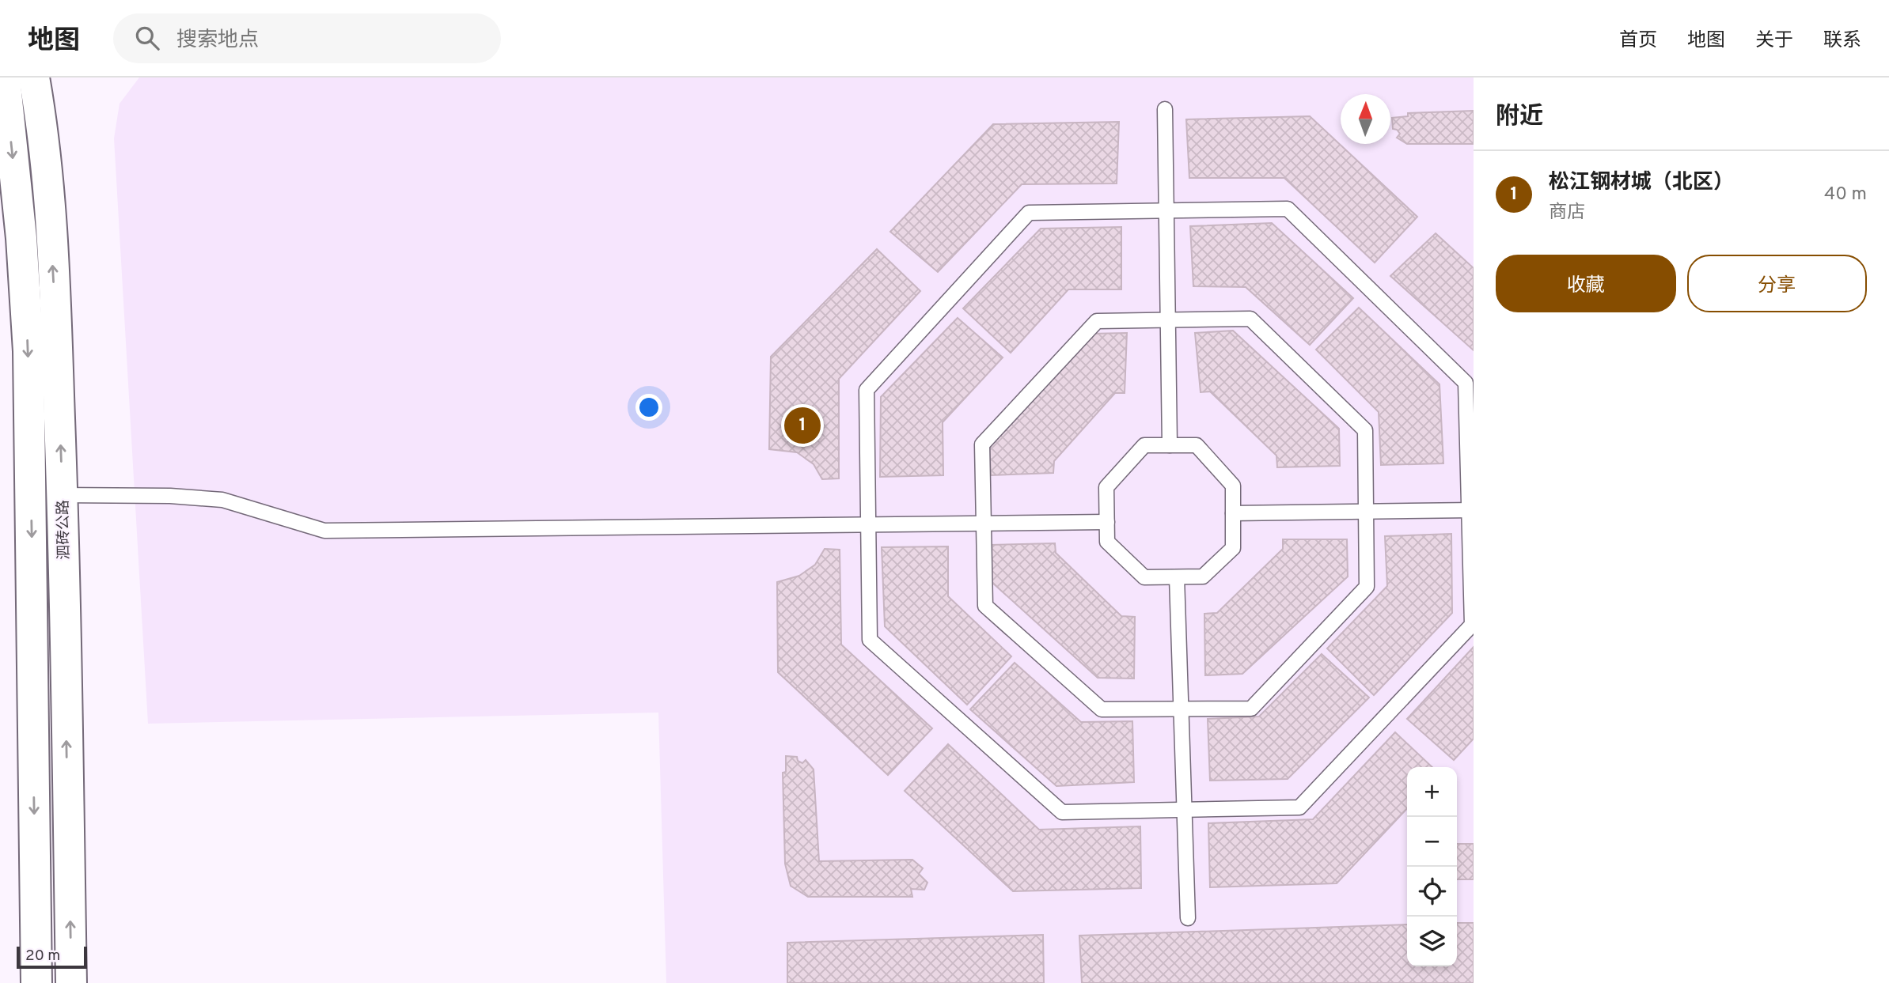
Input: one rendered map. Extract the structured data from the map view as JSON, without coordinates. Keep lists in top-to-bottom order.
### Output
{
  "streets": {
    "main road": ["泗砖公路"]
  },
  "scale_bar": "20 m",
  "north": "top",
  "page": {
    "header": "地图",
    "search": "搜索地点",
    "nav": [
      "首页",
      "地图",
      "关于",
      "联系"
    ],
    "heading": "附近",
    "list": [
      {
        "mark": "1",
        "name": "松江钢材城（北区）",
        "note": "商店",
        "value": "40 m"
      }
    ],
    "buttons": ["收藏", "分享"],
    "pins": "1",
    "map_buttons": ["+", "−"],
    "scale": "20 m"
  }
}
